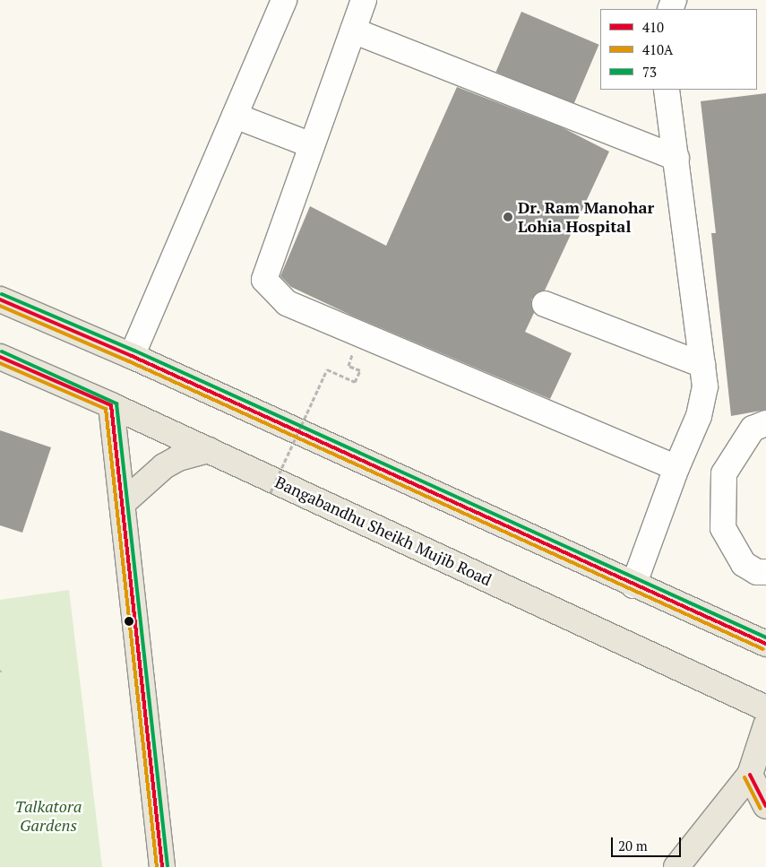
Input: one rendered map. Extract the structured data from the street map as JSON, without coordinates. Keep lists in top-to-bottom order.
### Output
{
  "streets": {
    "main road": ["Bangabandhu Sheikh Mujib Road"]
  },
  "parks": ["Talkatora Gardens"],
  "places": ["Dr. Ram Manohar Lohia Hospital"],
  "lines": ["transit line 73", "transit line 410", "transit line 410A"],
  "legend": ["410", "410A", "73"],
  "scale_bar": "20 m"
}
